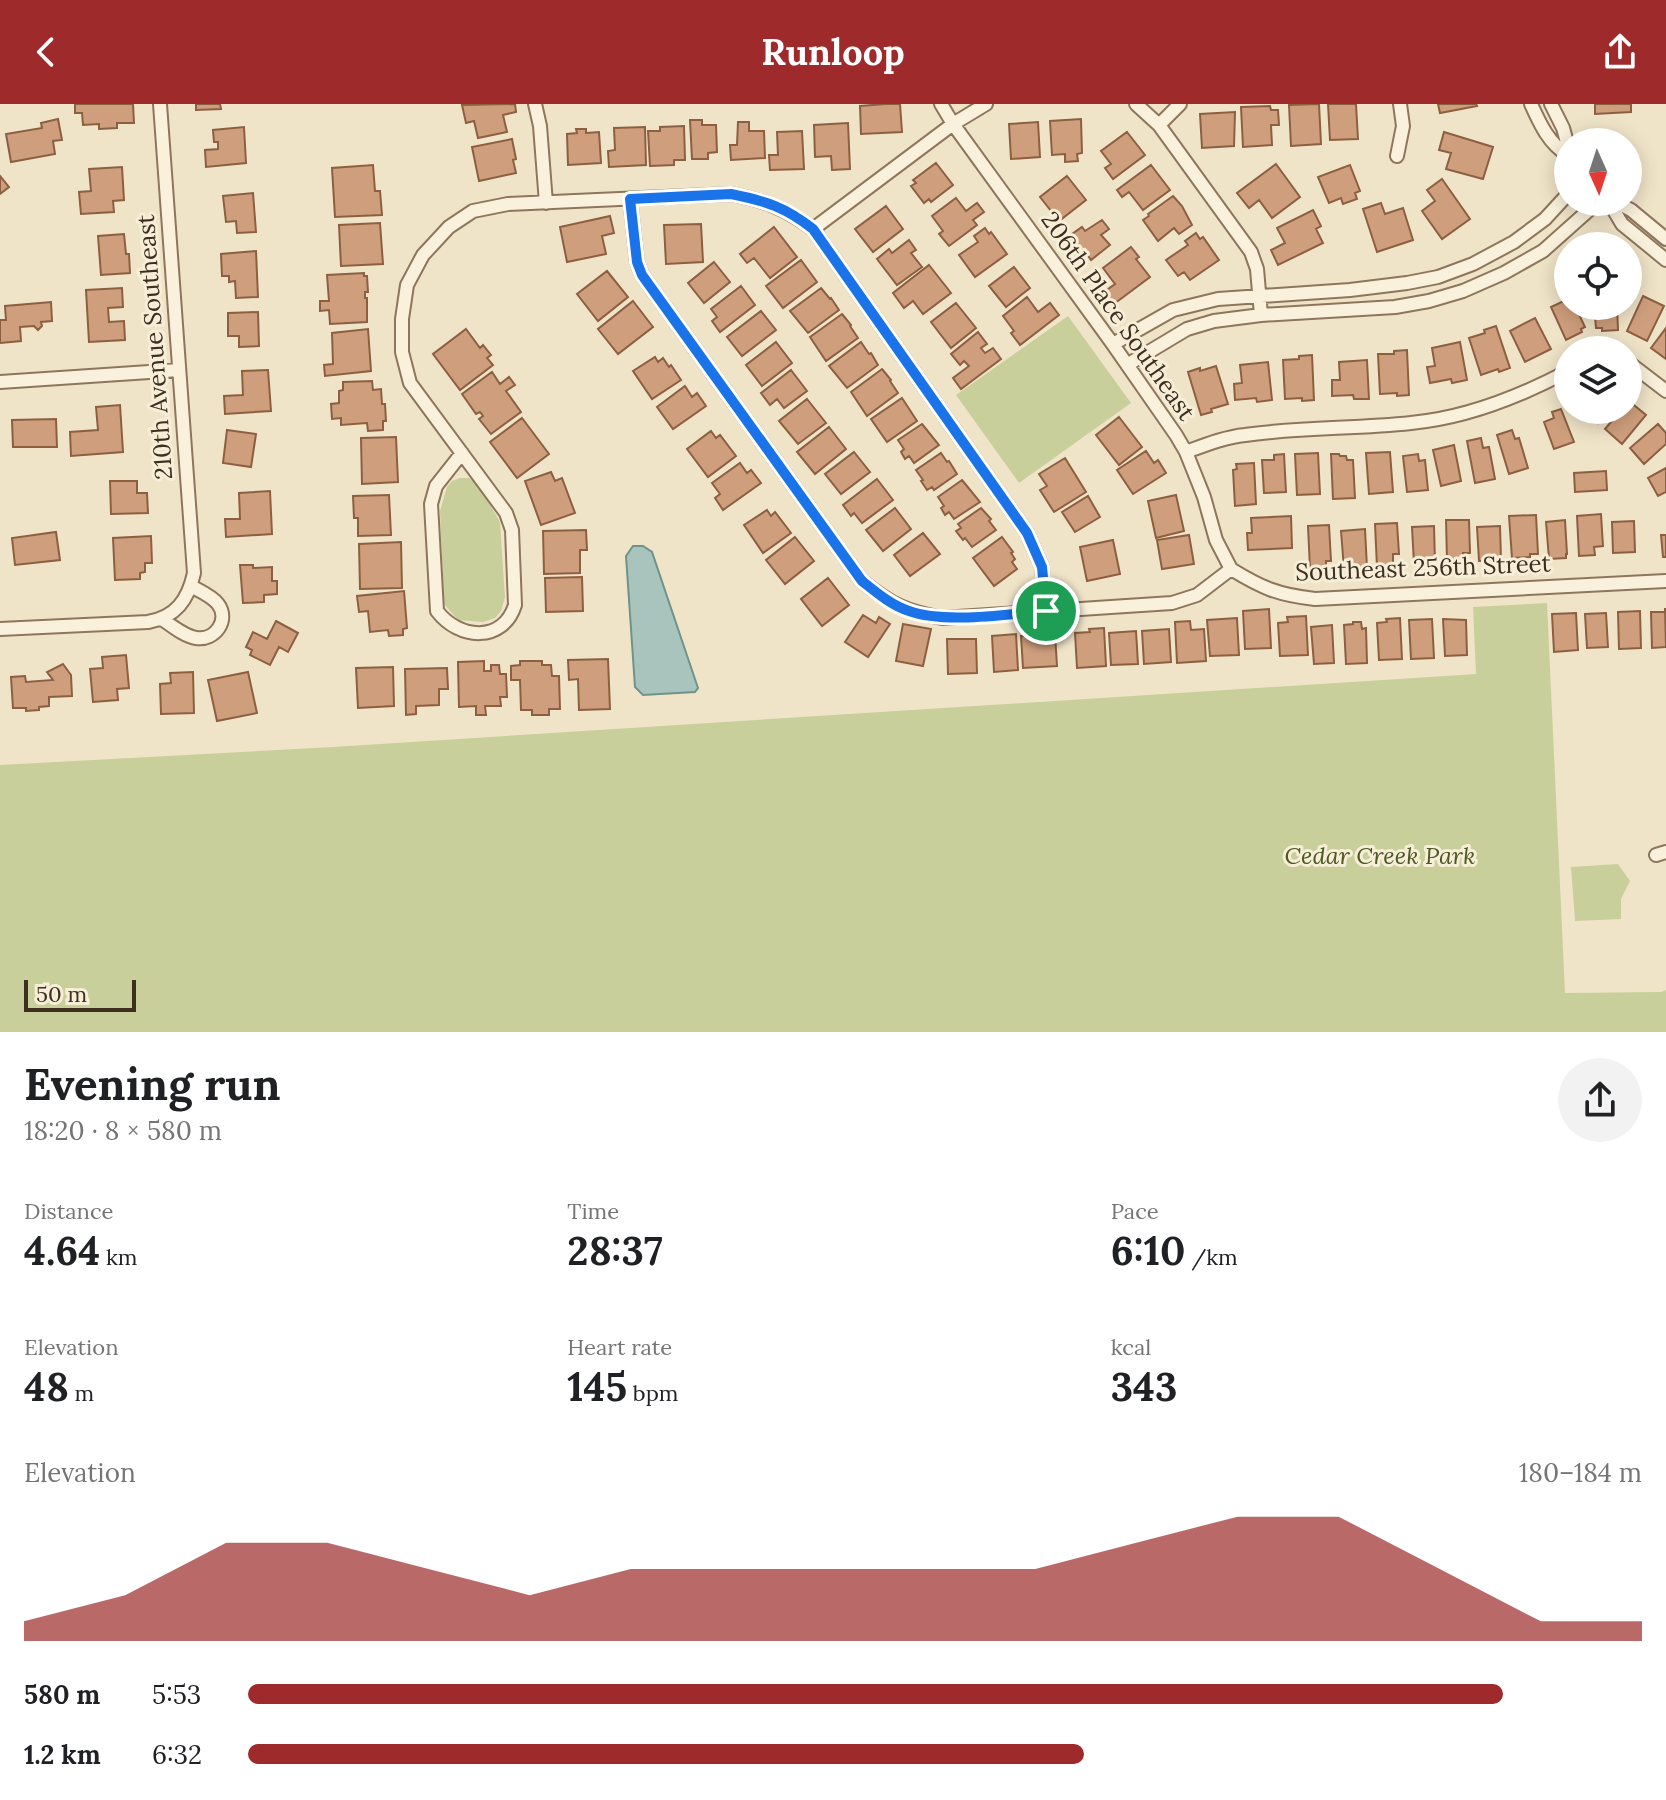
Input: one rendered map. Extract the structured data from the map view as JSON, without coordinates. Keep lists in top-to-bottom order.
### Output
{
  "streets": {
    "street": ["206th Place Southeast", "210th Avenue Southeast", "Southeast 256th Street"]
  },
  "crossings": [
    ["206th Place Southeast", "Southeast 256th Street"]
  ],
  "parks": ["Cedar Creek Park"],
  "scale_bar": "50 m",
  "north": "bottom",
  "page": {
    "header": "Runloop",
    "scale": "50 m",
    "heading": ["Evening run", "18:20 · 8 × 580 m"],
    "stats": [
      ["Distance", "4.64 km"],
      ["Time", "28:37"],
      ["Pace", "6:10 /km"],
      ["Elevation", "48 m"],
      ["Heart rate", "145 bpm"],
      ["kcal", "343"]
    ],
    "chart": ["Elevation", "180–184 m"],
    "list": [
      {
        "name": "580 m",
        "note": "5:53"
      },
      {
        "name": "1.2 km",
        "note": "6:32"
      }
    ]
  }
}
